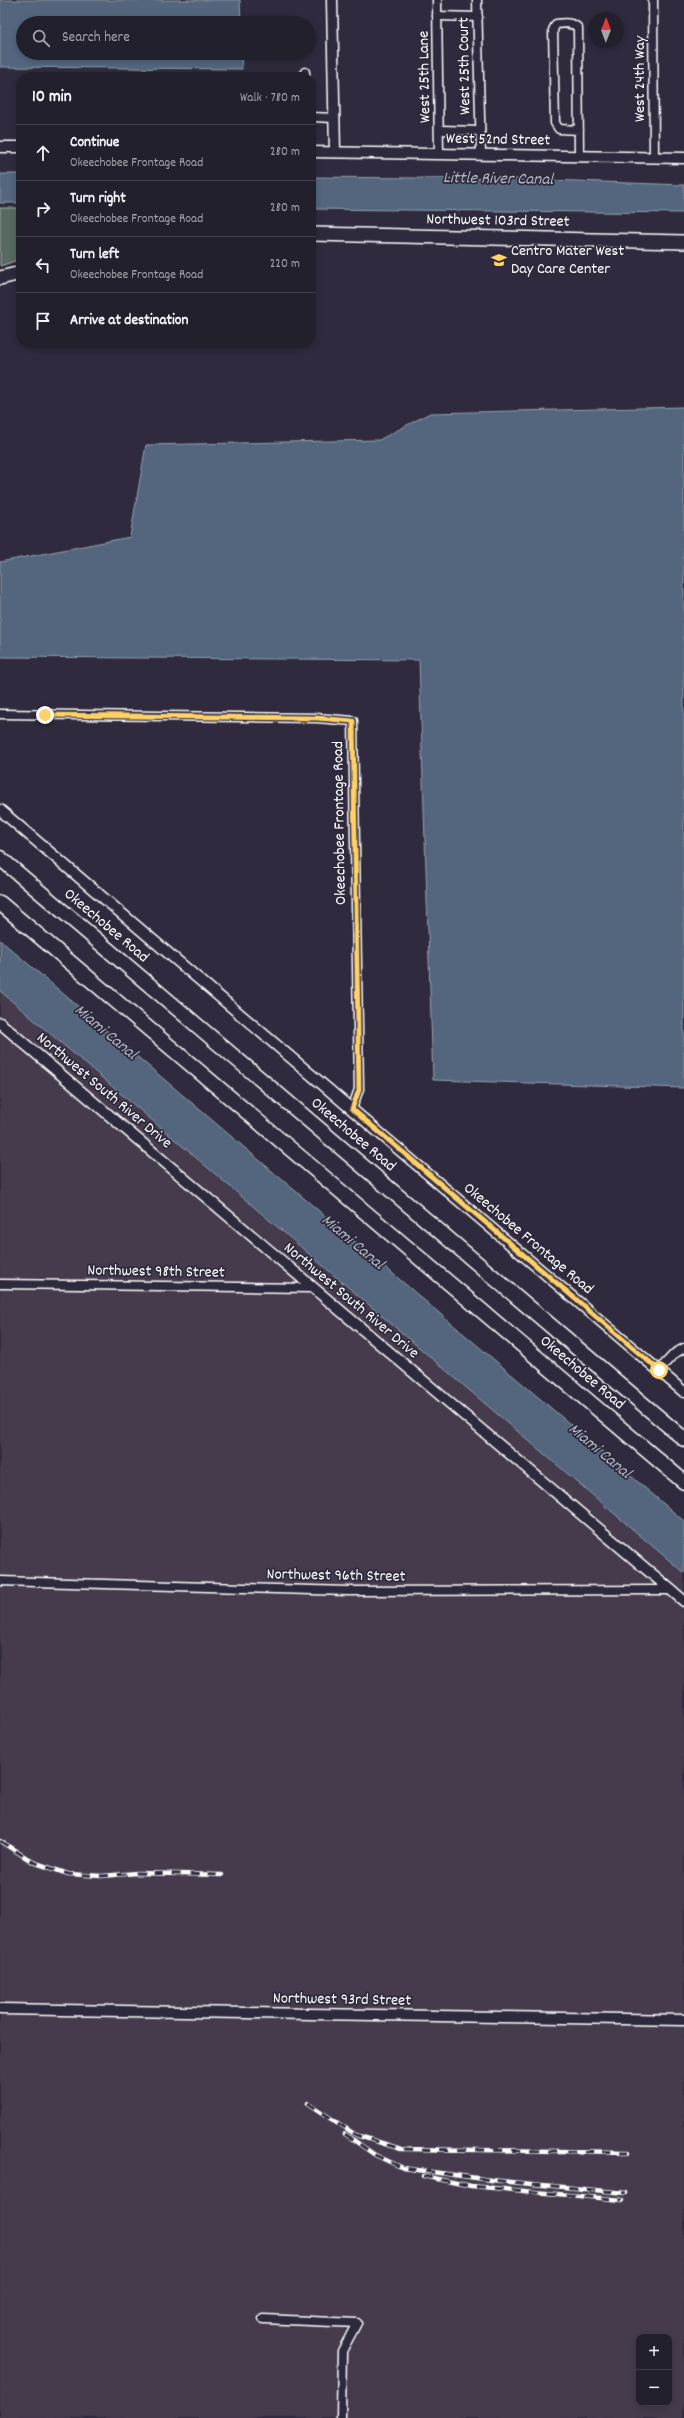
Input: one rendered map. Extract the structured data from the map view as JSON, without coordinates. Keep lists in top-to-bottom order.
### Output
{
  "streets": {
    "highway": ["Okeechobee Road"],
    "main road": ["Northwest 103rd Street"],
    "street": [
      "West 25th Court",
      "West 25th Lane",
      "West 24th Way",
      "West 52nd Street",
      "Okeechobee Frontage Road",
      "Northwest South River Drive",
      "Northwest 98th Street",
      "Northwest 96th Street",
      "Northwest 93rd Street"
    ]
  },
  "crossings": [
    ["West 25th Court", "West 52nd Street"],
    ["West 25th Lane", "West 52nd Street"],
    ["West 24th Way", "West 52nd Street"],
    ["Northwest South River Drive", "Northwest 98th Street"],
    ["Northwest South River Drive", "Northwest 96th Street"]
  ],
  "water": ["Little River Canal", "Miami Canal"],
  "places": {
    "school or university": ["Centro Mater West Day Care Center"]
  },
  "north": "top",
  "page": {
    "search": "Search here",
    "heading": ["10 min", "Walk · 780 m"],
    "list": [
      ["Continue", "Okeechobee Frontage Road", "280 m"],
      ["Turn right", "Okeechobee Frontage Road", "280 m"],
      ["Turn left", "Okeechobee Frontage Road", "220 m"],
      "Arrive at destination"
    ],
    "map_buttons": ["+", "−"]
  }
}
